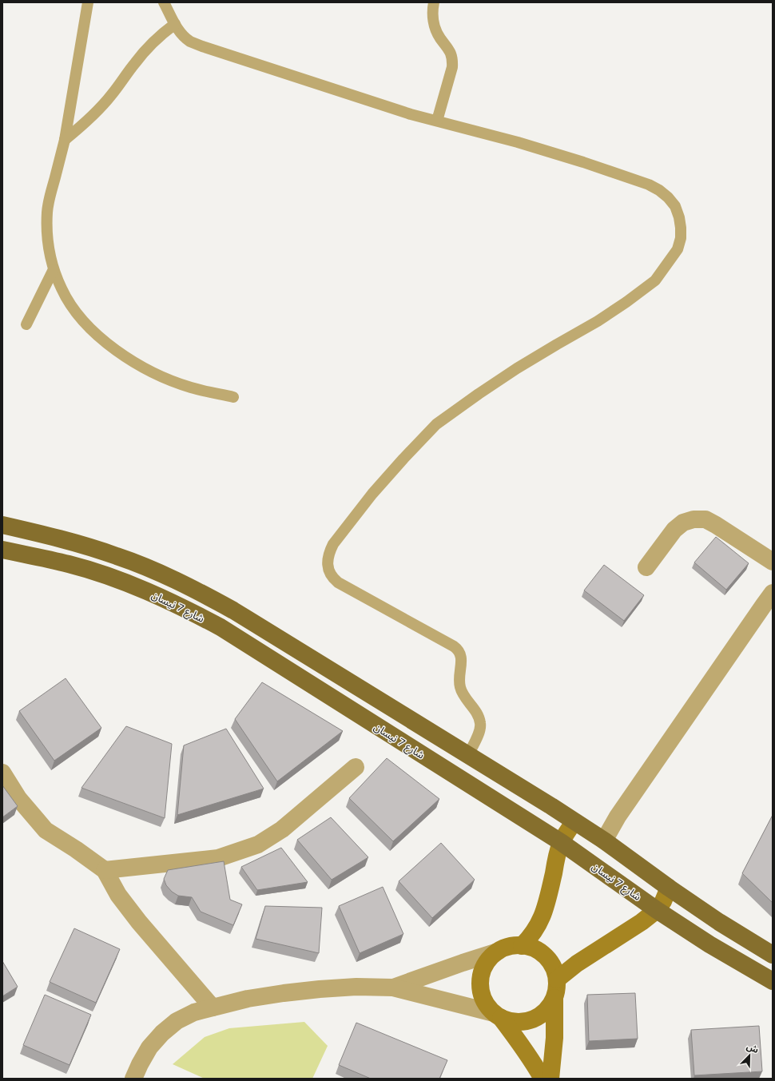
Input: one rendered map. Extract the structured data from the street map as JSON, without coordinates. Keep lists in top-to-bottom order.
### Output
{
  "streets": {
    "main road": ["شارع 7 نيسان"]
  },
  "north": "top right"
}
